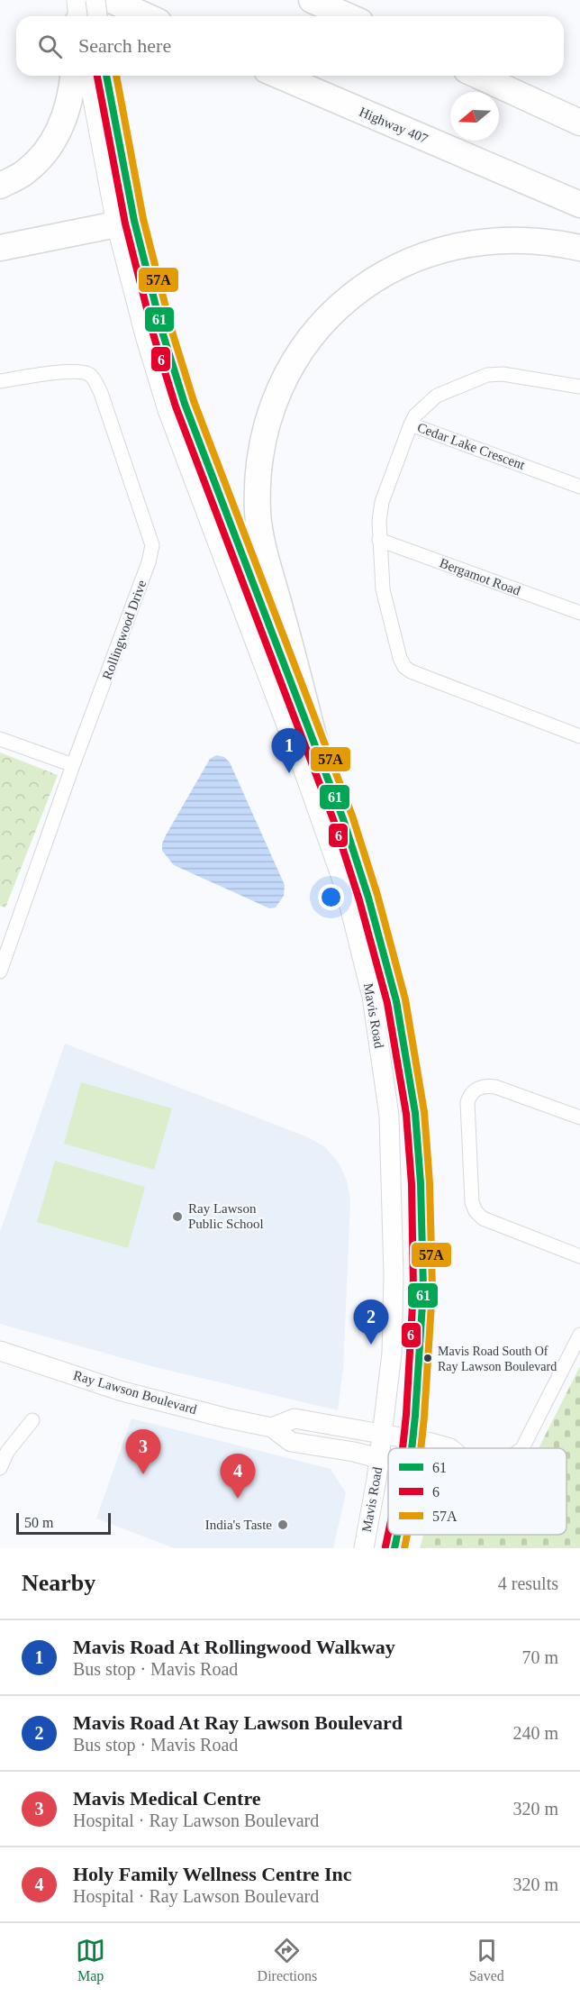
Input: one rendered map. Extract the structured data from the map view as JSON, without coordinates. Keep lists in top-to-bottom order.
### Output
{
  "streets": {
    "highway": ["Highway 407"],
    "main road": ["Mavis Road", "Ray Lawson Boulevard"],
    "street": ["Cedar Lake Crescent", "Bergamot Road", "Rollingwood Drive"]
  },
  "crossings": [
    ["Cedar Lake Crescent", "Bergamot Road"],
    ["Mavis Road", "Ray Lawson Boulevard"]
  ],
  "places": ["Ray Lawson Public School", "Mavis Road South Of Ray Lawson Boulevard", "India's Taste"],
  "lines": ["transit line 61", "transit line 6", "transit line 57A"],
  "legend": ["61", "6", "57A"],
  "scale_bar": "50 m",
  "north": "left",
  "page": {
    "search": "Search here",
    "pins": [
      "1",
      "2",
      "3",
      "4"
    ],
    "scale": "50 m",
    "heading": ["Nearby", "4 results"],
    "list": [
      {
        "mark": "1",
        "name": "Mavis Road At Rollingwood Walkway",
        "note": "Bus stop · Mavis Road",
        "value": "70 m"
      },
      {
        "mark": "2",
        "name": "Mavis Road At Ray Lawson Boulevard",
        "note": "Bus stop · Mavis Road",
        "value": "240 m"
      },
      {
        "mark": "3",
        "name": "Mavis Medical Centre",
        "note": "Hospital · Ray Lawson Boulevard",
        "value": "320 m"
      },
      {
        "mark": "4",
        "name": "Holy Family Wellness Centre Inc",
        "note": "Hospital · Ray Lawson Boulevard",
        "value": "320 m"
      }
    ],
    "nav": ["Map", "Directions", "Saved"]
  }
}
